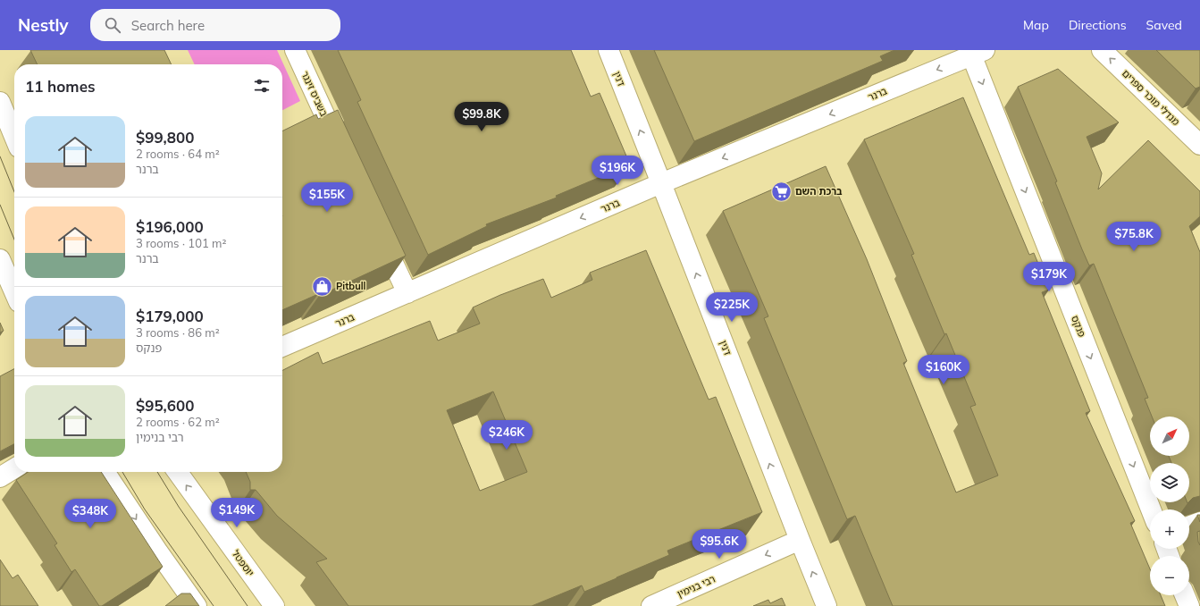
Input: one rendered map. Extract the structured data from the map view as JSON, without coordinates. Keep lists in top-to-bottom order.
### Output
{
  "streets": {
    "street": [
      "דנין",
      "בשביס זינגר",
      "ברנר",
      "מנדלי מוכר ספרים",
      "פנקס",
      "יוספטל",
      "רבי בנימין"
    ]
  },
  "crossings": [
    ["דנין", "ברנר"],
    ["דנין", "רבי בנימין"],
    ["ברנר", "פנקס"]
  ],
  "one_way": [
    "דנין",
    "ברנר",
    "מנדלי מוכר ספרים",
    "פנקס",
    "רבי בנימין"
  ],
  "places": {
    "supermarket": ["ברכת השם"],
    "shop": ["Pitbull"]
  },
  "north": "top right",
  "page": {
    "header": "Nestly",
    "search": "Search here",
    "nav": ["Map", "Directions", "Saved"],
    "heading": "11 homes",
    "price": [
      "$99.8K",
      "$196K",
      "$155K",
      "$75.8K",
      "$179K",
      "$225K",
      "$160K",
      "$246K",
      "$149K",
      "$348K",
      "$95.6K"
    ],
    "list": [
      {
        "name": "$99,800",
        "note": "2 rooms · 64 m² · ברנר"
      },
      {
        "name": "$196,000",
        "note": "3 rooms · 101 m² · ברנר"
      },
      {
        "name": "$179,000",
        "note": "3 rooms · 86 m² · פנקס"
      },
      {
        "name": "$95,600",
        "note": "2 rooms · 62 m² · רבי בנימין"
      }
    ],
    "map_buttons": ["+", "−"]
  }
}
